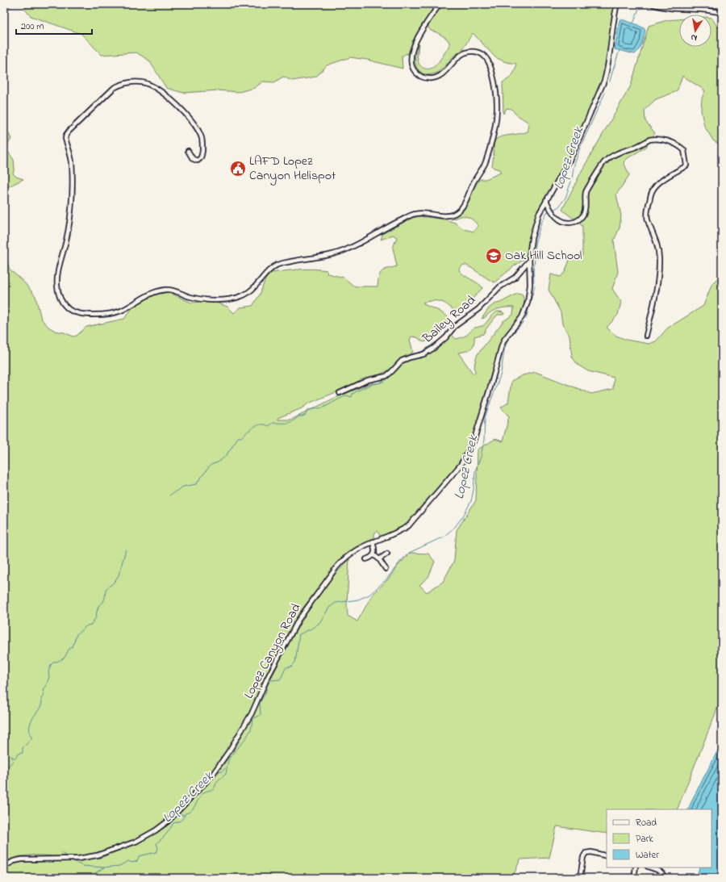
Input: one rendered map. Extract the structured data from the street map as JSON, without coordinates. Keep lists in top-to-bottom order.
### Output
{
  "streets": {
    "street": ["Bailey Road", "Lopez Canyon Road"]
  },
  "crossings": [
    ["Bailey Road", "Lopez Canyon Road"]
  ],
  "water": ["Lopez Creek"],
  "places": {
    "public building": ["LAFD Lopez Canyon Helispot"],
    "school or university": ["Oak Hill School"]
  },
  "legend": ["Road", "Park", "Water"],
  "scale_bar": "200 m",
  "north": "bottom"
}
